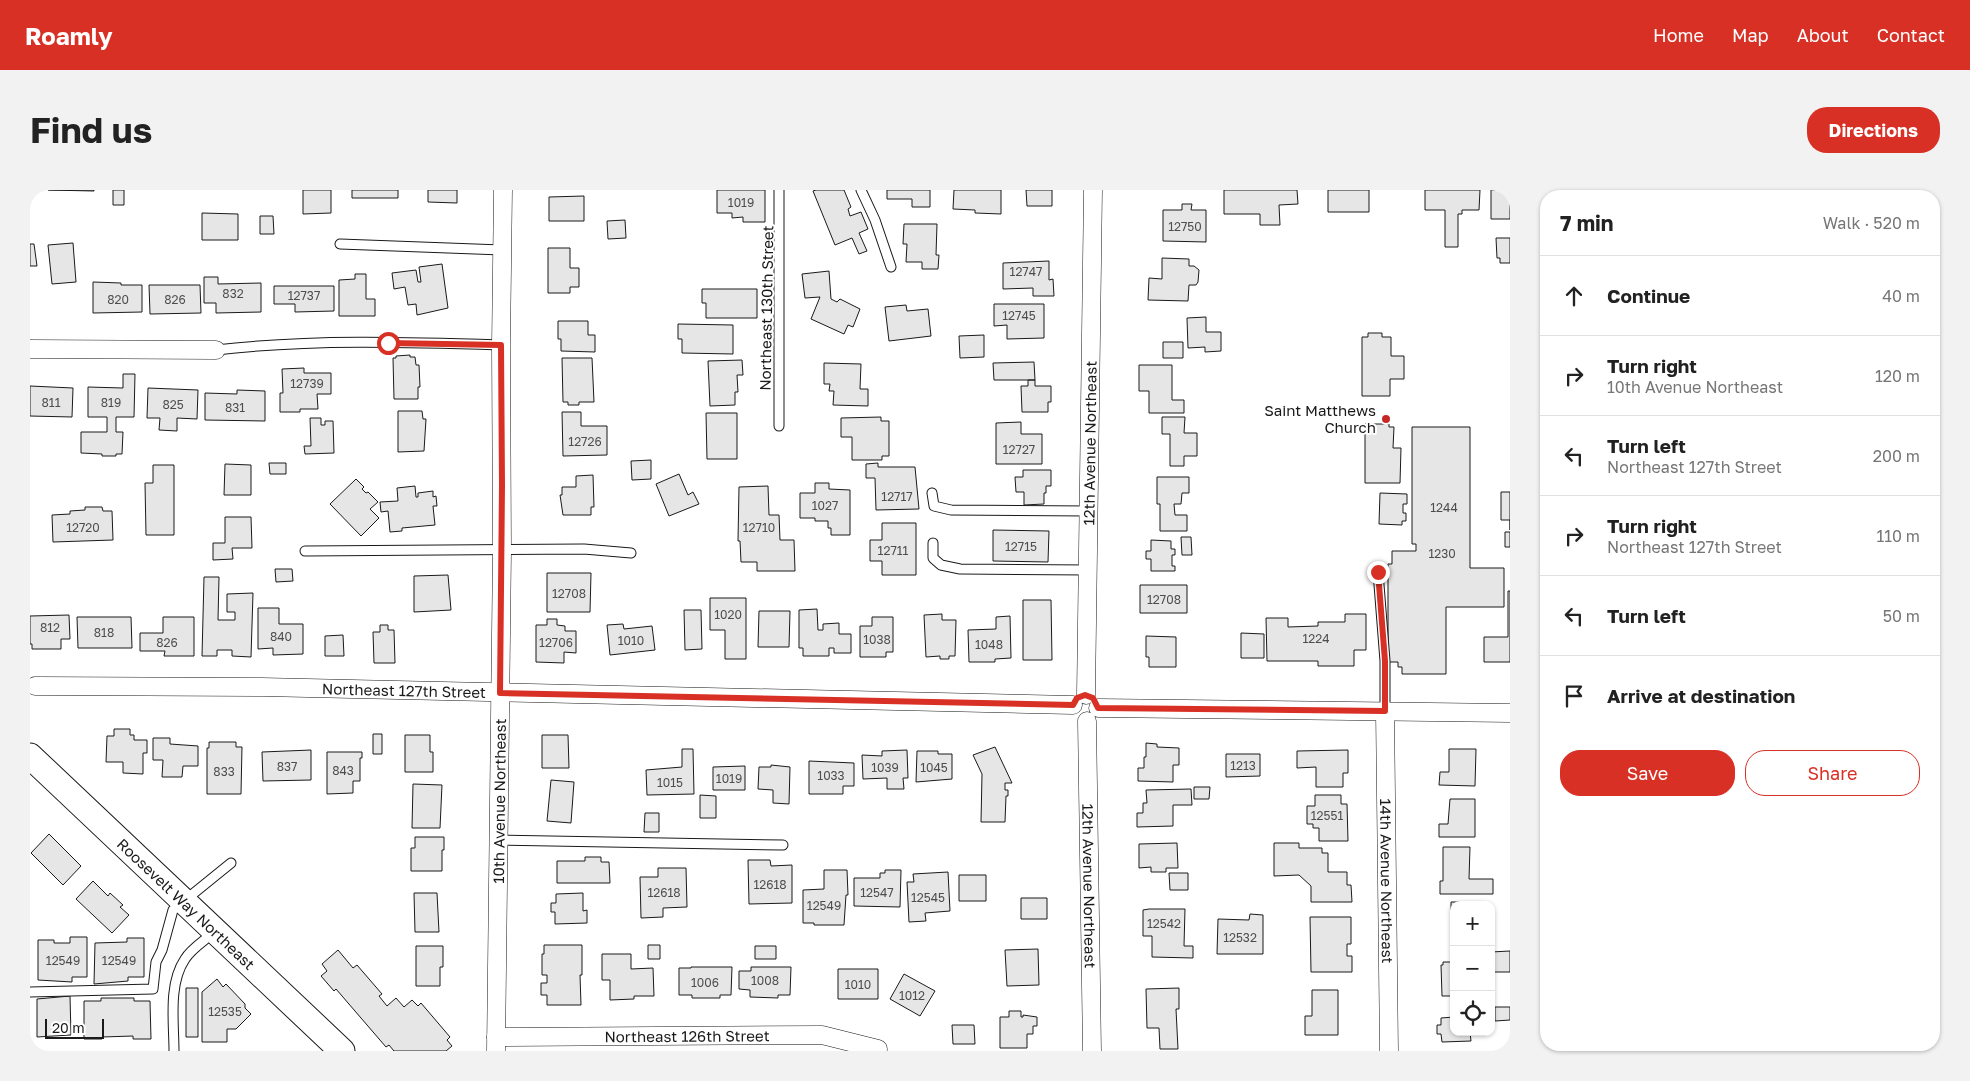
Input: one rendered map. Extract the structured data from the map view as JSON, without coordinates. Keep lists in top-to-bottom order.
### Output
{
  "streets": {
    "main road": ["Roosevelt Way Northeast"],
    "street": [
      "12th Avenue Northeast",
      "Northeast 127th Street",
      "10th Avenue Northeast",
      "14th Avenue Northeast",
      "Northeast 126th Street"
    ],
    "lane": ["Northeast 130th Street"]
  },
  "crossings": [
    ["12th Avenue Northeast", "Northeast 127th Street"],
    ["Northeast 127th Street", "10th Avenue Northeast"],
    ["Northeast 127th Street", "14th Avenue Northeast"],
    ["10th Avenue Northeast", "Northeast 126th Street"]
  ],
  "places": ["Saint Matthews Church"],
  "house_numbers": [
    "1019",
    "12750",
    "12747",
    "832",
    "12737",
    "820",
    "826",
    "12745",
    "12739",
    "811",
    "819",
    "825",
    "831",
    "12726",
    "12727",
    "12717",
    "1027",
    "1244",
    "12720",
    "12710",
    "12715",
    "12711",
    "1230",
    "12708",
    "12708",
    "1020",
    "812",
    "818",
    "840",
    "1224",
    "1038",
    "1010",
    "826",
    "12706",
    "1048",
    "1213",
    "837",
    "1039",
    "1045",
    "843",
    "833",
    "1033",
    "1019",
    "1015",
    "12551",
    "12618",
    "12618",
    "12547",
    "12545",
    "12549",
    "12542",
    "12532",
    "12549",
    "12549",
    "1008",
    "1006",
    "1010",
    "1012",
    "12535"
  ],
  "scale_bar": "20 m",
  "page": {
    "header": "Roamly",
    "nav": [
      "Home",
      "Map",
      "About",
      "Contact"
    ],
    "buttons": [
      "Directions",
      ["Save", "Share"]
    ],
    "title": "Find us",
    "heading": ["7 min", "Walk · 520 m"],
    "list": [
      ["Continue", "40 m"],
      ["Turn right", "10th Avenue Northeast", "120 m"],
      ["Turn left", "Northeast 127th Street", "200 m"],
      ["Turn right", "Northeast 127th Street", "110 m"],
      ["Turn left", "50 m"],
      "Arrive at destination"
    ],
    "map_buttons": ["+", "−"],
    "scale": "20 m"
  }
}
